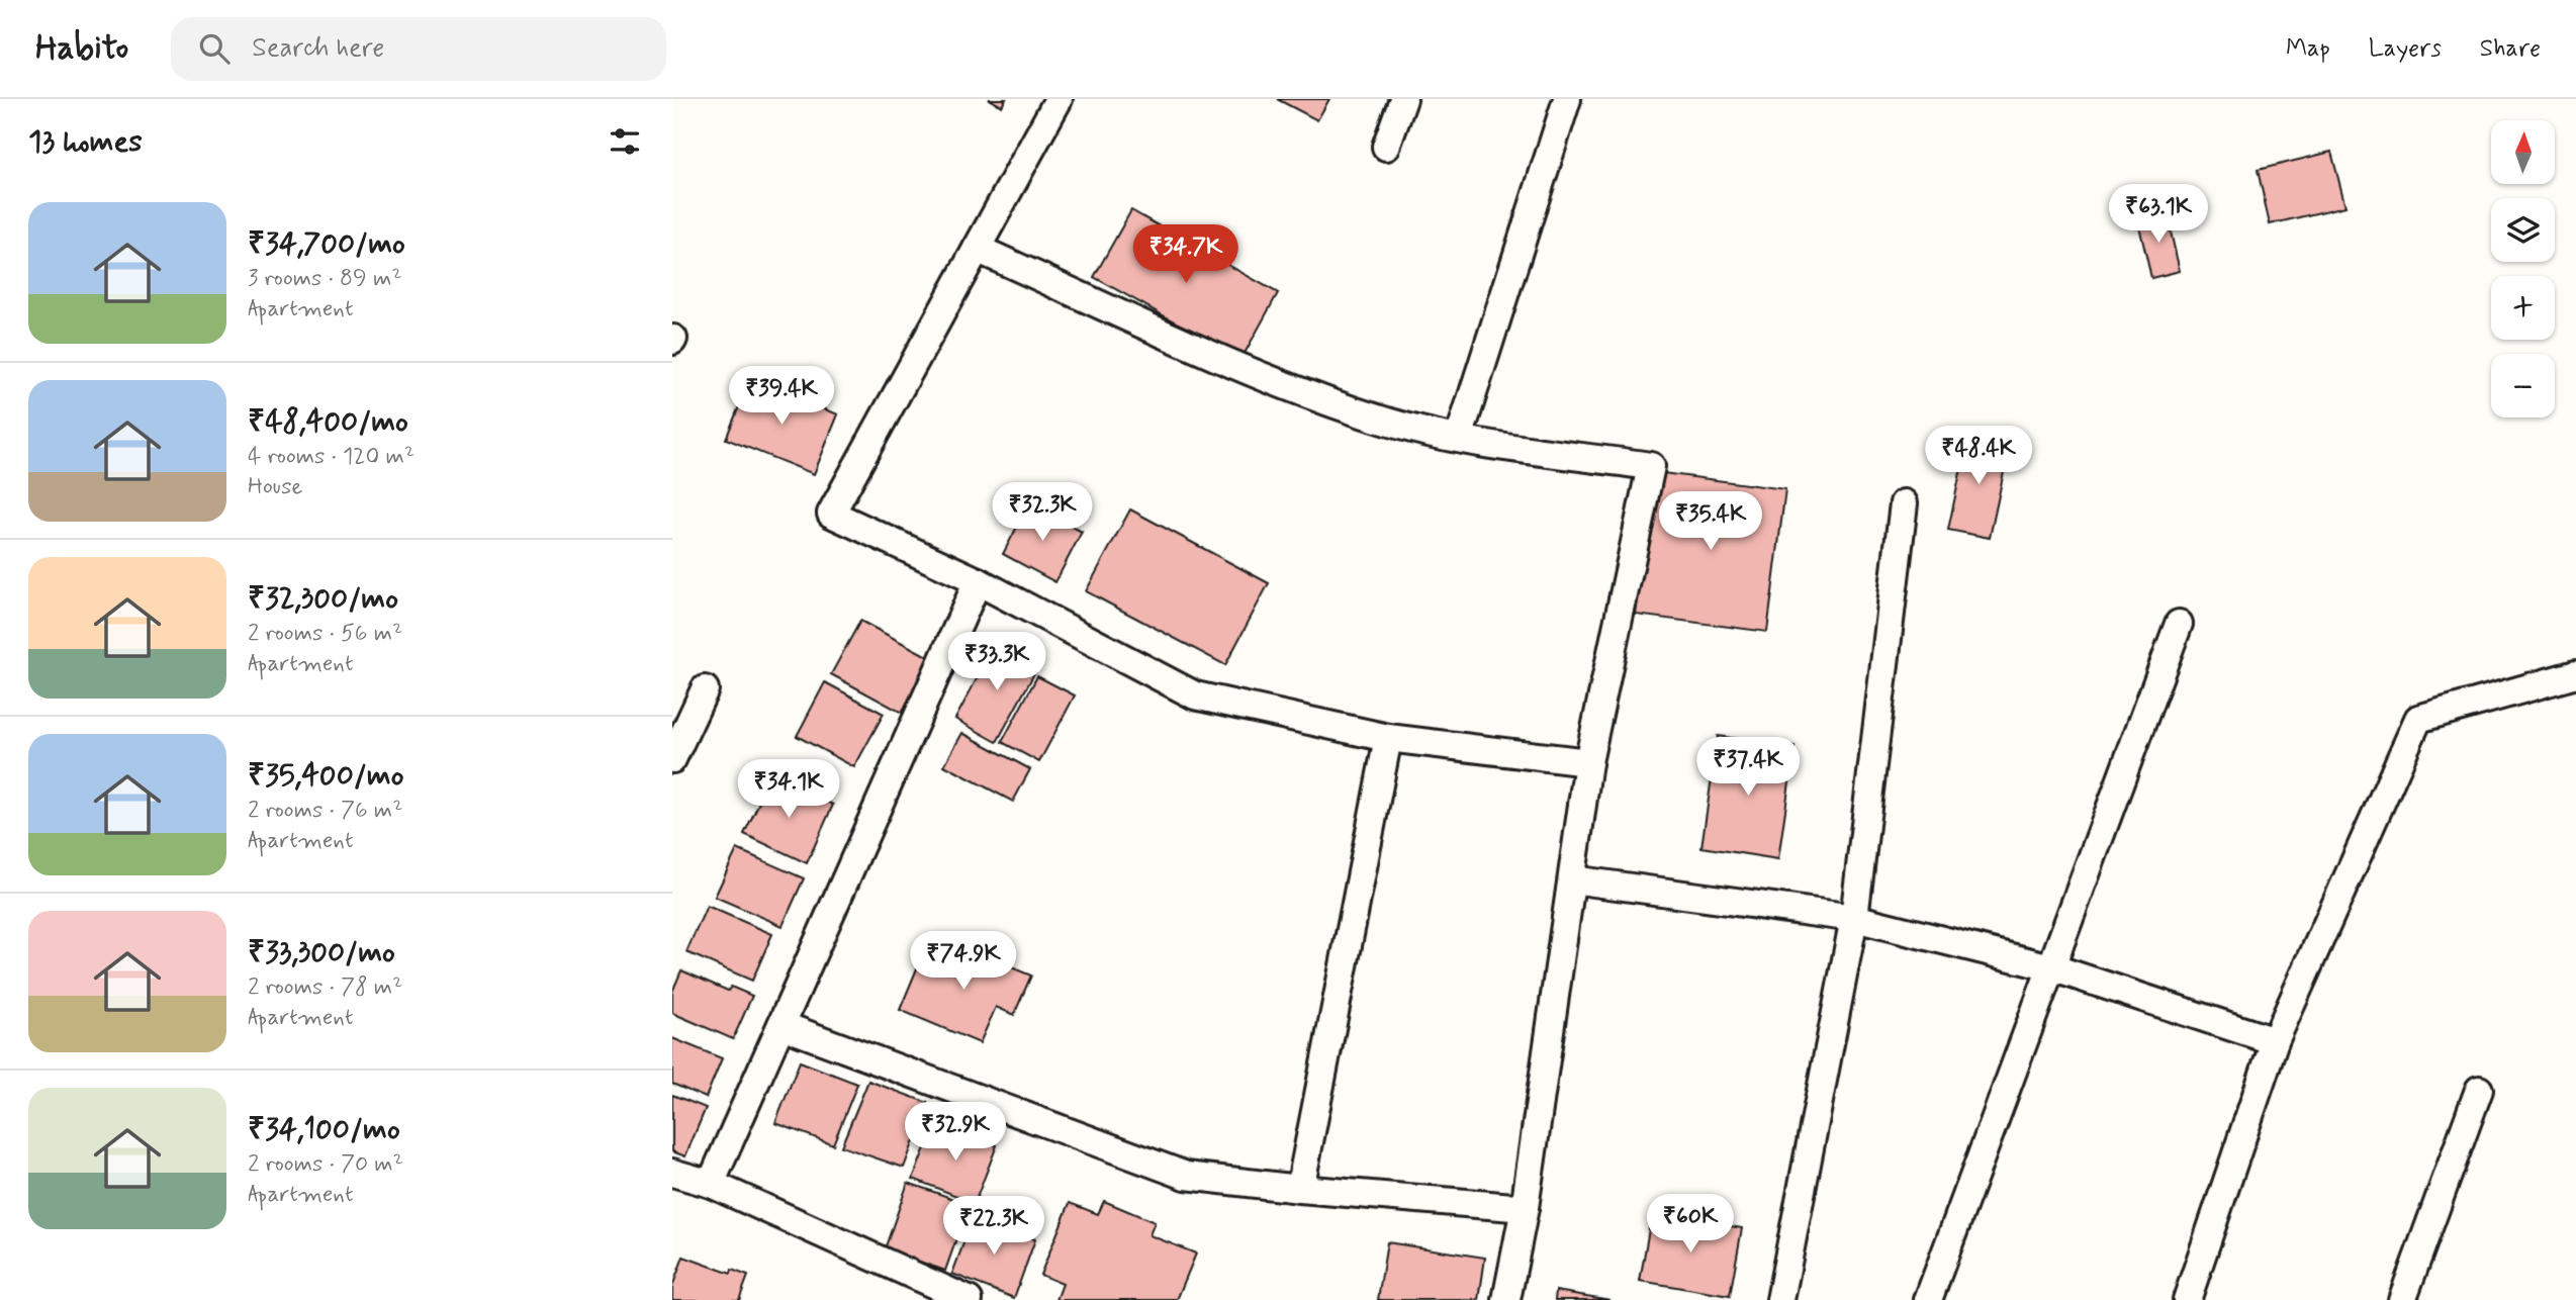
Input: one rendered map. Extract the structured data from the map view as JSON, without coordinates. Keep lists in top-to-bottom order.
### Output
{
  "north": "top",
  "page": {
    "header": "Habito",
    "search": "Search here",
    "nav": ["Map", "Layers", "Share"],
    "heading": "13 homes",
    "map_buttons": ["+", "−"],
    "list": [
      {
        "name": "₹34,700/mo",
        "note": "3 rooms · 89 m² · Apartment"
      },
      {
        "name": "₹48,400/mo",
        "note": "4 rooms · 120 m² · House"
      },
      {
        "name": "₹32,300/mo",
        "note": "2 rooms · 56 m² · Apartment"
      },
      {
        "name": "₹35,400/mo",
        "note": "2 rooms · 76 m² · Apartment"
      },
      {
        "name": "₹33,300/mo",
        "note": "2 rooms · 78 m² · Apartment"
      },
      {
        "name": "₹34,100/mo",
        "note": "2 rooms · 70 m² · Apartment"
      }
    ],
    "price": [
      "₹63.1K",
      "₹34.7K",
      "₹39.4K",
      "₹48.4K",
      "₹32.3K",
      "₹35.4K",
      "₹33.3K",
      "₹37.4K",
      "₹34.1K",
      "₹74.9K",
      "₹32.9K",
      "₹60K",
      "₹22.3K"
    ]
  }
}
